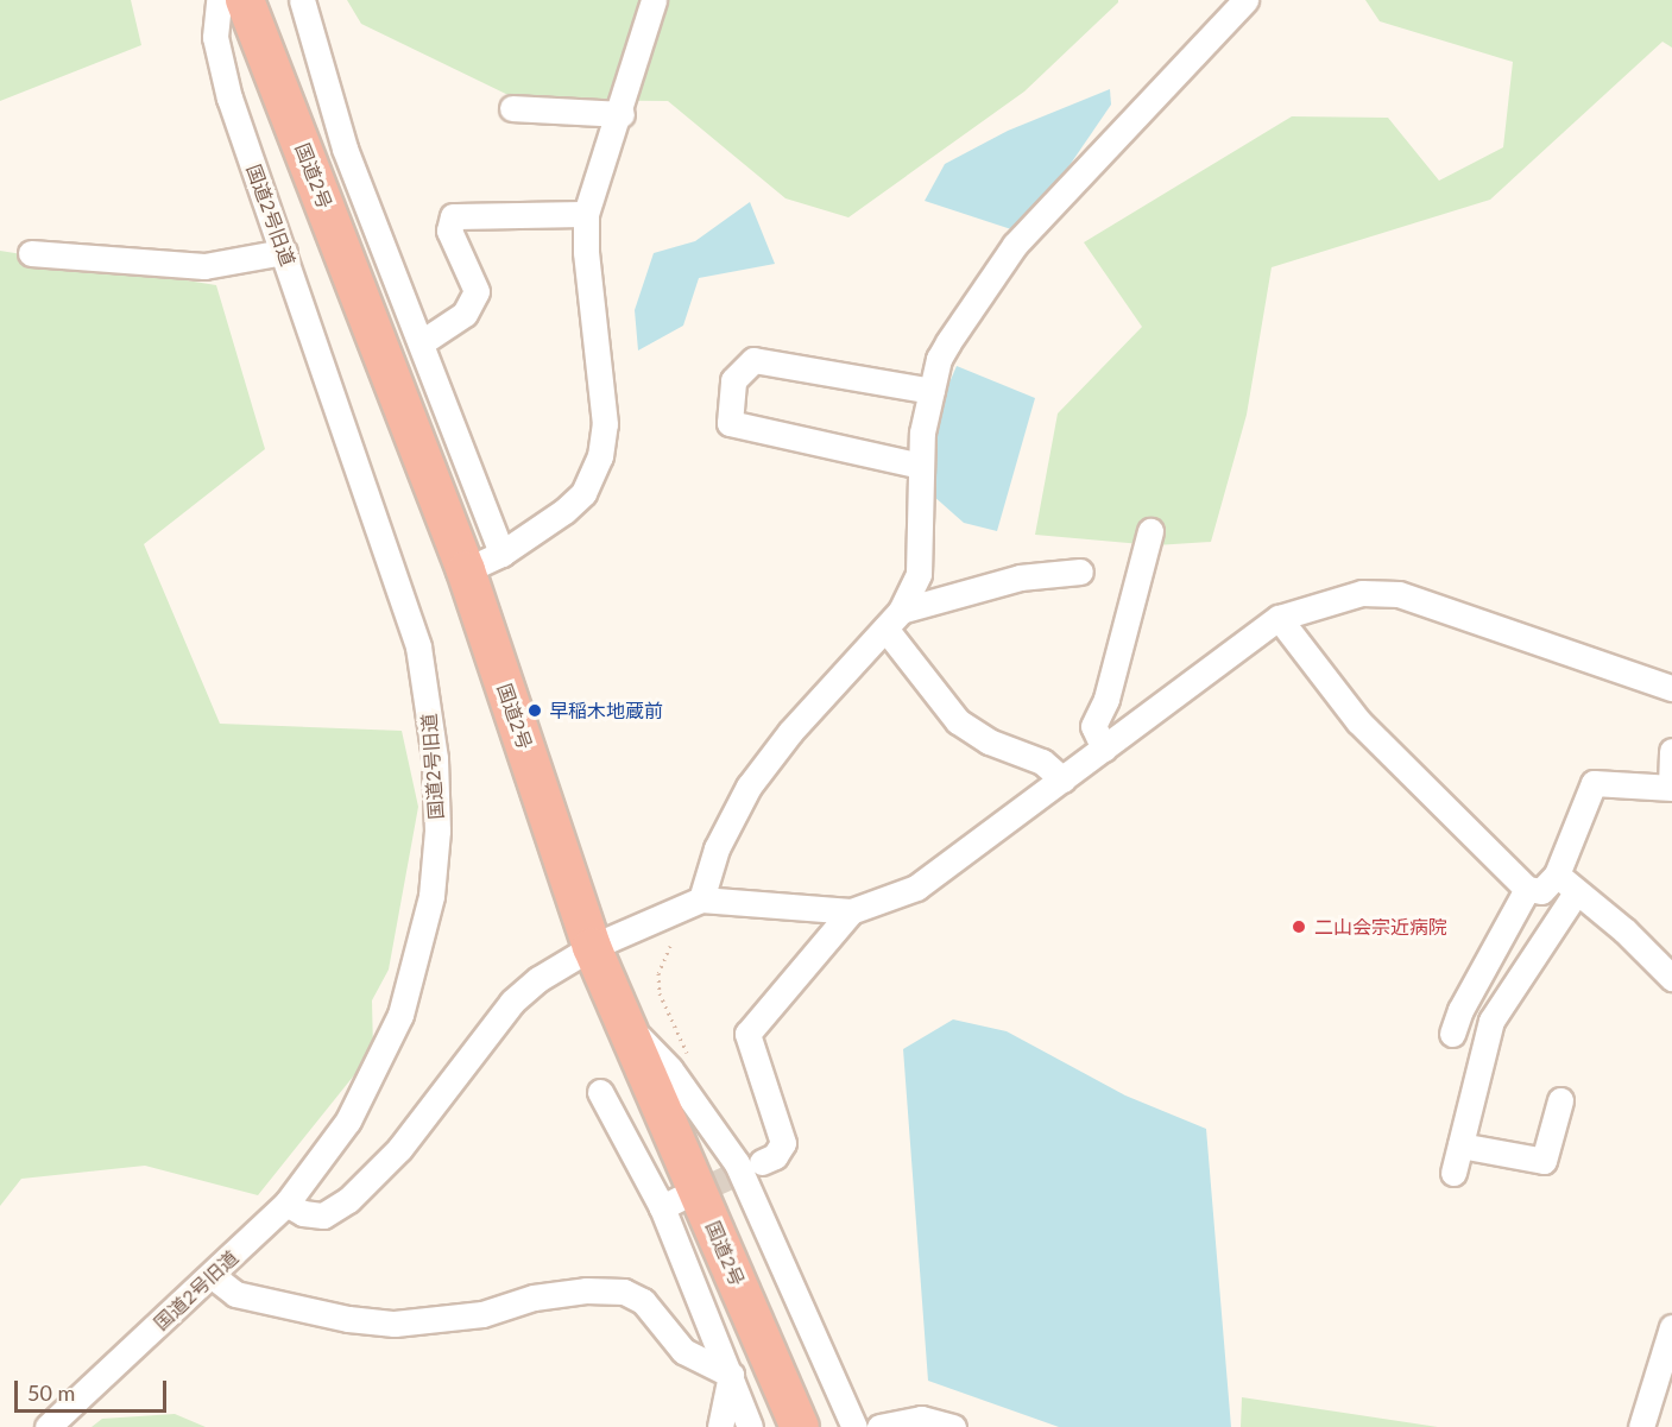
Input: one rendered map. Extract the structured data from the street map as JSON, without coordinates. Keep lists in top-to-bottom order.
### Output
{
  "streets": {
    "highway": ["国道2号"],
    "street": ["国道2号旧道"]
  },
  "places": ["早稲木地蔵前", "二山会宗近病院"],
  "scale_bar": "50 m"
}
